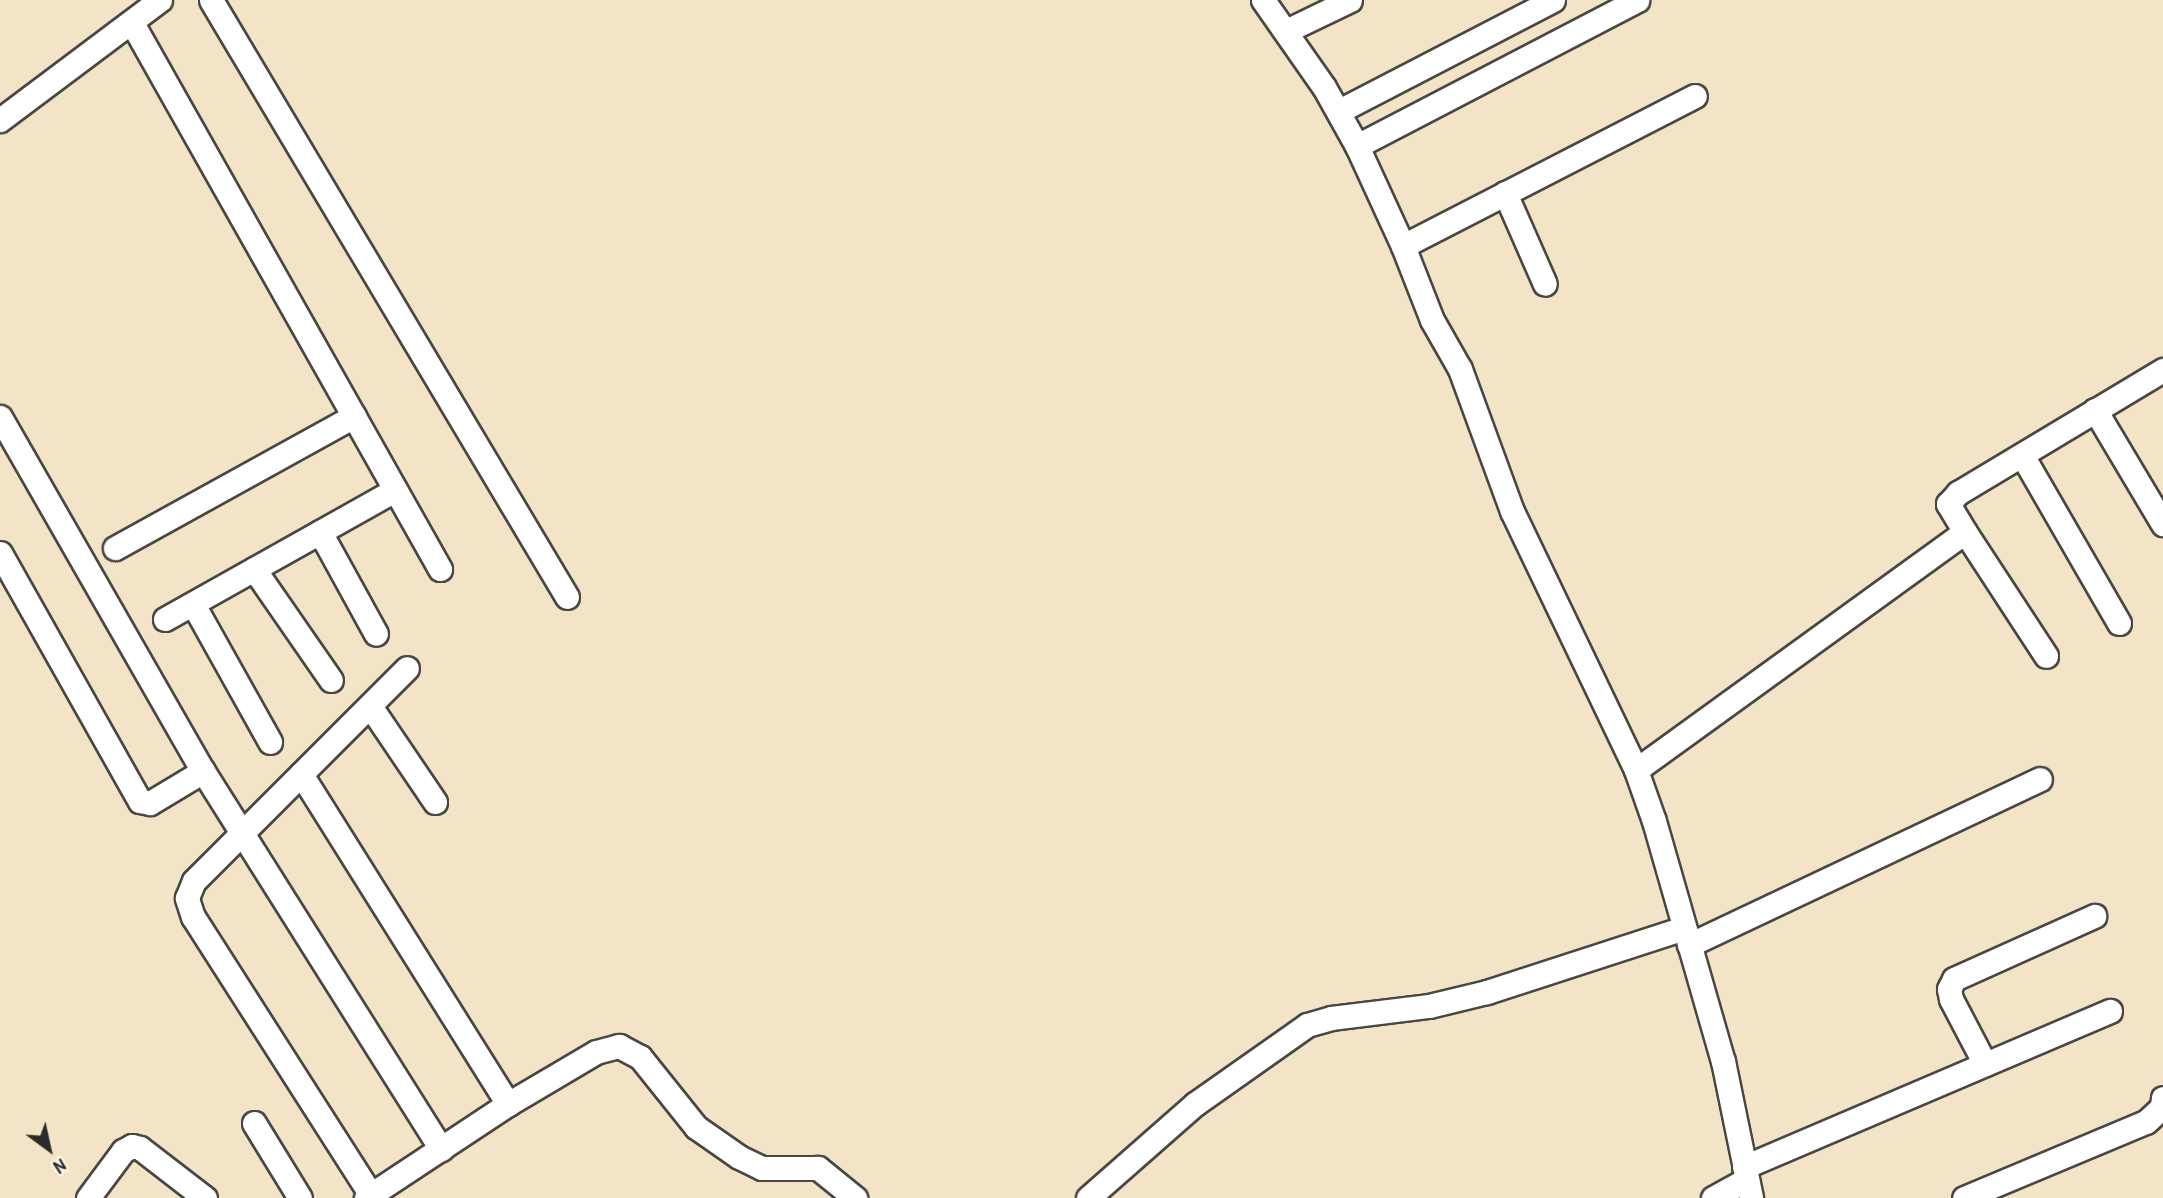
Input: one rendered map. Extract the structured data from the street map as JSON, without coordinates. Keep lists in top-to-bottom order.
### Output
{
  "north": "bottom right"
}
